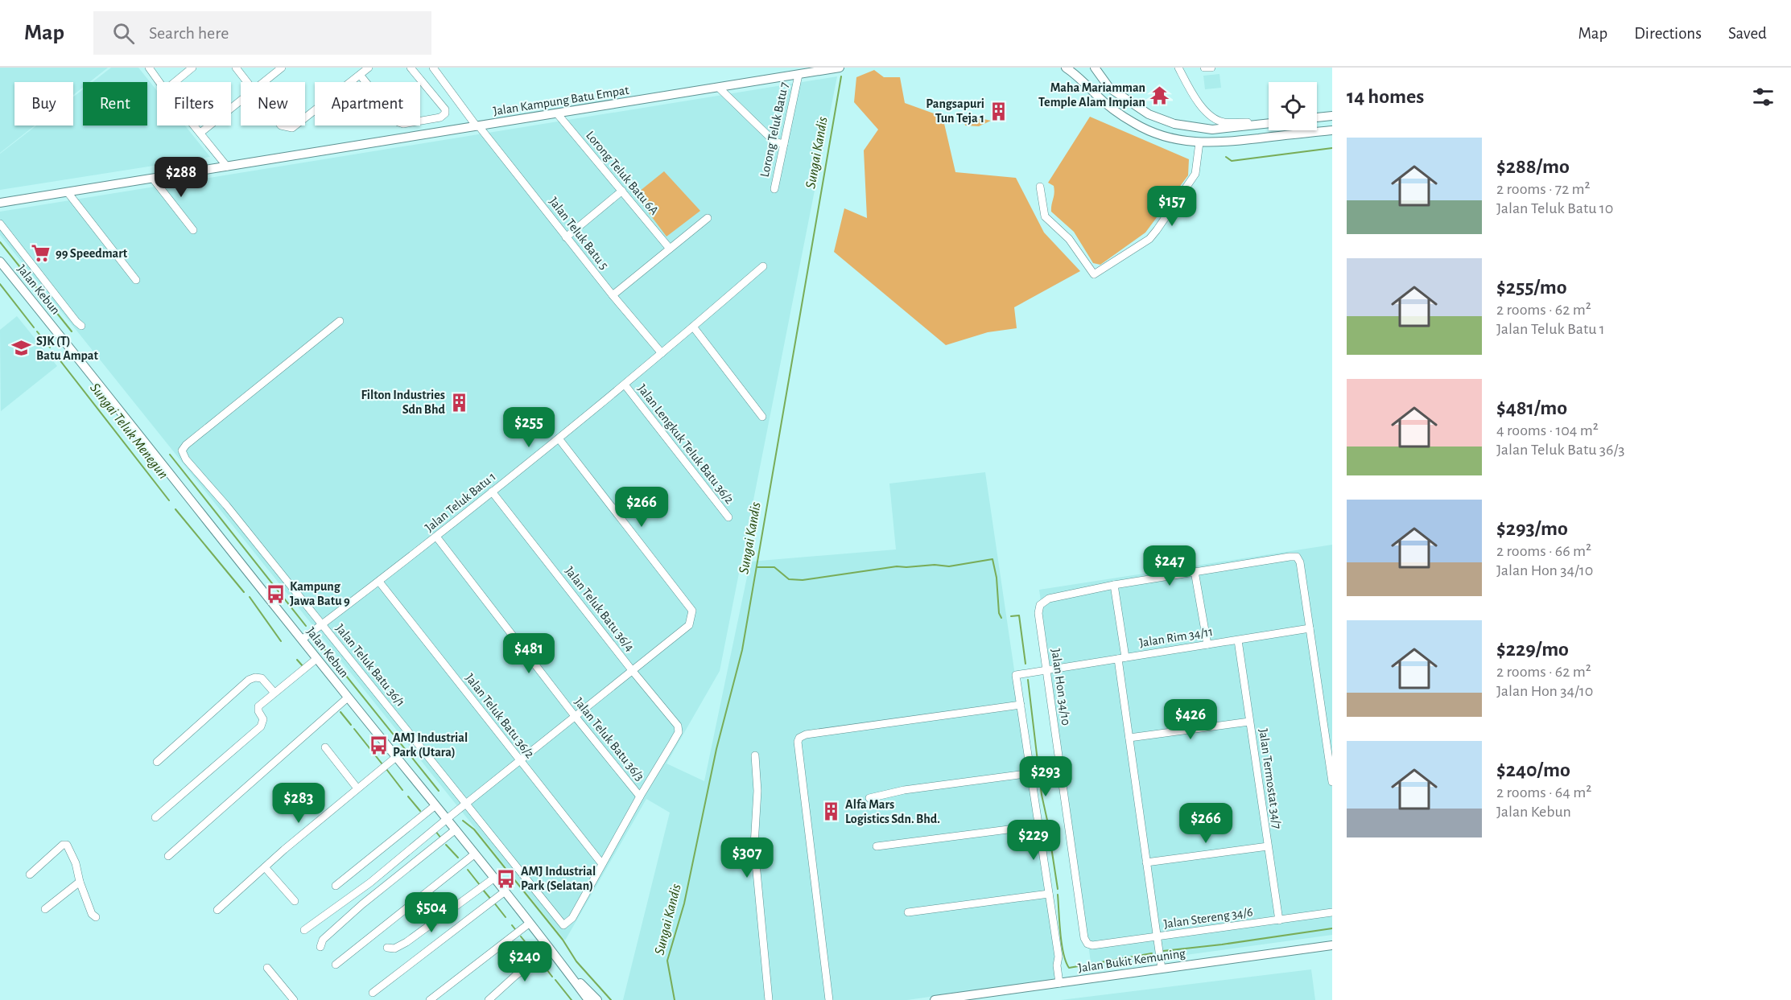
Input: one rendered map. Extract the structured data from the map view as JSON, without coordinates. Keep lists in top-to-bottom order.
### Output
{
  "streets": {
    "main road": ["Jalan Kampung Batu Empat", "Jalan Kebun", "Jalan Bukit Kemuning"],
    "street": [
      "Lorong Teluk Batu 7",
      "Lorong Teluk Batu 6A",
      "Jalan Teluk Batu 5",
      "Jalan Lengkuk Teluk Batu 36/2",
      "Jalan Teluk Batu 1",
      "Jalan Teluk Batu 36/4",
      "Jalan Rim 34/11",
      "Jalan Teluk Batu 36/1",
      "Jalan Hon 34/10",
      "Jalan Teluk Batu 36/2",
      "Jalan Teluk Batu 36/3",
      "Jalan Termostat 34/7",
      "Jalan Stereng 34/6"
    ]
  },
  "crossings": [
    ["Jalan Kampung Batu Empat", "Lorong Teluk Batu 7"],
    ["Jalan Kampung Batu Empat", "Lorong Teluk Batu 6A"],
    ["Jalan Kampung Batu Empat", "Jalan Teluk Batu 5"],
    ["Jalan Teluk Batu 5", "Jalan Teluk Batu 1"],
    ["Jalan Kebun", "Jalan Teluk Batu 1"],
    ["Jalan Lengkuk Teluk Batu 36/2", "Jalan Teluk Batu 1"],
    ["Jalan Teluk Batu 1", "Jalan Teluk Batu 36/4"],
    ["Jalan Teluk Batu 1", "Jalan Teluk Batu 36/1"],
    ["Jalan Teluk Batu 1", "Jalan Teluk Batu 36/2"],
    ["Jalan Teluk Batu 1", "Jalan Teluk Batu 36/3"],
    ["Jalan Teluk Batu 36/4", "Jalan Teluk Batu 36/3"],
    ["Jalan Rim 34/11", "Jalan Hon 34/10"],
    ["Jalan Rim 34/11", "Jalan Termostat 34/7"],
    ["Jalan Teluk Batu 36/1", "Jalan Teluk Batu 36/2"],
    ["Jalan Hon 34/10", "Jalan Stereng 34/6"],
    ["Jalan Termostat 34/7", "Jalan Stereng 34/6"]
  ],
  "water": ["Sungai Kandis", "Sungai Teluk Menegun"],
  "places": {
    "temple": ["Maha Mariamman Temple Alam Impian"],
    "building": ["Pangsapuri Tun Teja 1", "Filton Industries Sdn Bhd", "Alfa Mars Logistics Sdn. Bhd."],
    "supermarket": ["99 Speedmart"],
    "school or university": ["SJK (T) Batu Ampat"],
    "bus stop": ["Kampung Jawa Batu 9", "AMJ Industrial Park (Utara)", "AMJ Industrial Park (Selatan)"]
  },
  "page": {
    "header": "Map",
    "search": "Search here",
    "nav": ["Map", "Directions", "Saved"],
    "heading": "14 homes",
    "chip": [
      "Buy",
      "Rent",
      "Filters",
      "New",
      "Apartment"
    ],
    "list": [
      {
        "name": "$288/mo",
        "note": "2 rooms · 72 m² · Jalan Teluk Batu 10"
      },
      {
        "name": "$255/mo",
        "note": "2 rooms · 62 m² · Jalan Teluk Batu 1"
      },
      {
        "name": "$481/mo",
        "note": "4 rooms · 104 m² · Jalan Teluk Batu 36/3"
      },
      {
        "name": "$293/mo",
        "note": "2 rooms · 66 m² · Jalan Hon 34/10"
      },
      {
        "name": "$229/mo",
        "note": "2 rooms · 62 m² · Jalan Hon 34/10"
      },
      {
        "name": "$240/mo",
        "note": "2 rooms · 64 m² · Jalan Kebun"
      }
    ],
    "price": [
      "$288",
      "$157",
      "$255",
      "$266",
      "$247",
      "$481",
      "$426",
      "$293",
      "$283",
      "$266",
      "$229",
      "$307",
      "$504",
      "$240"
    ]
  }
}
